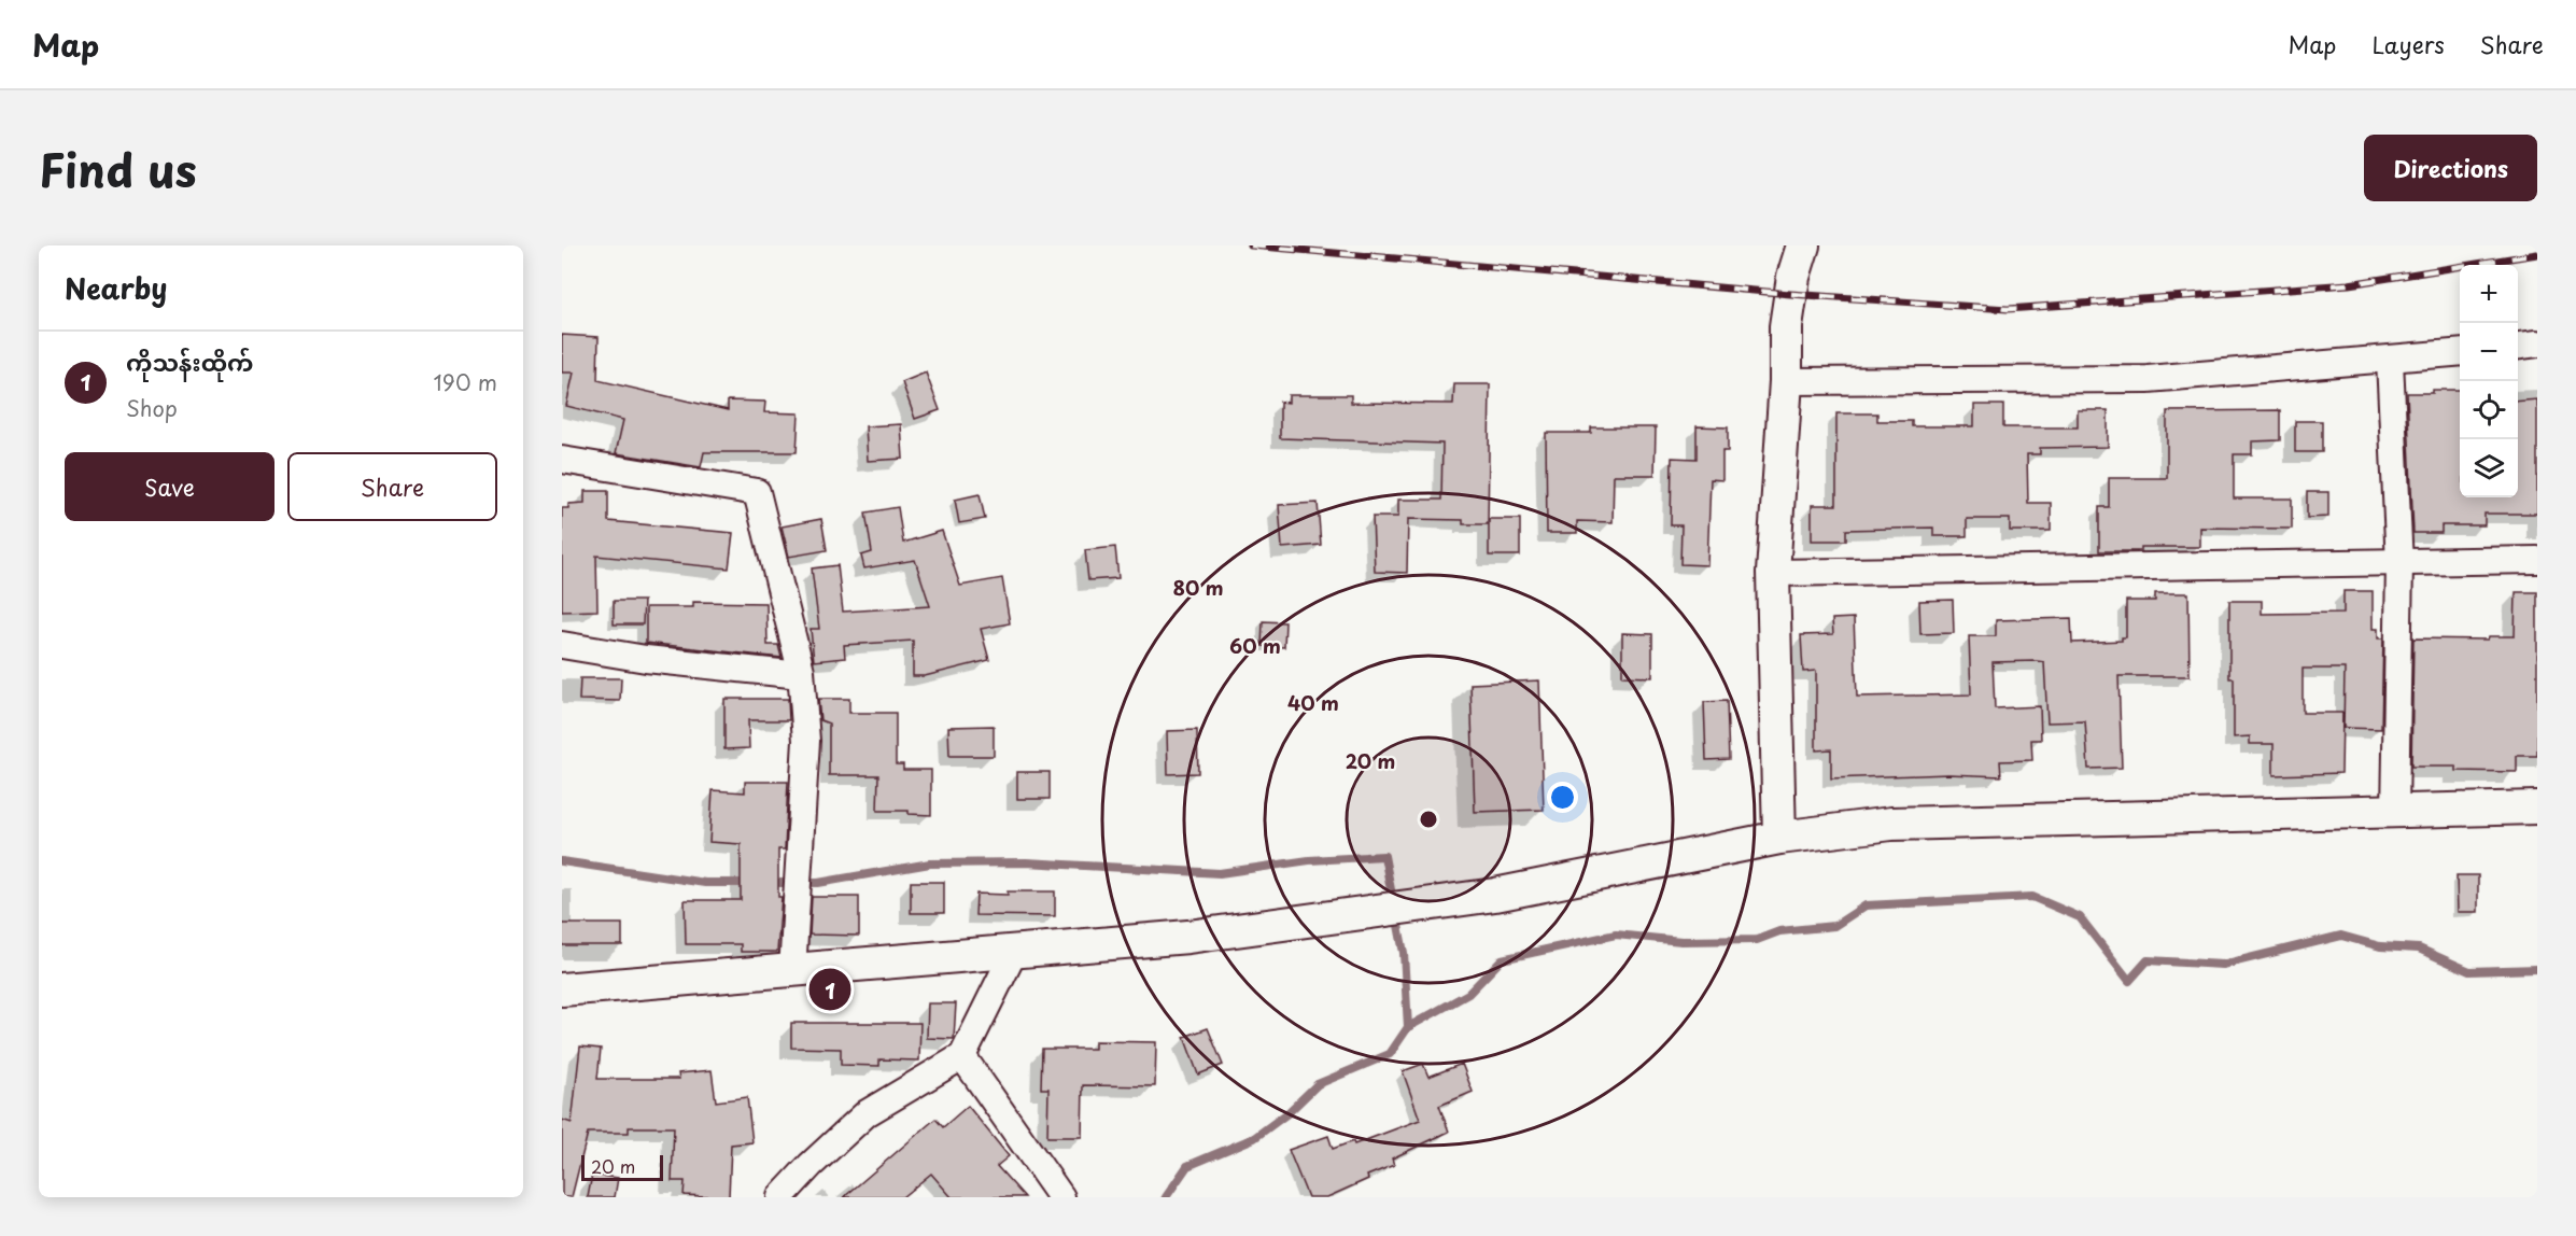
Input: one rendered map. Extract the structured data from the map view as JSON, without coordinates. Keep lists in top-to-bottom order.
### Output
{
  "scale_bar": "20 m",
  "page": {
    "header": "Map",
    "nav": ["Map", "Layers", "Share"],
    "title": "Find us",
    "buttons": [
      "Directions",
      ["Save", "Share"]
    ],
    "heading": "Nearby",
    "map_buttons": ["+", "−"],
    "list": [
      {
        "mark": "1",
        "name": "ကိုသန်းထိုက်",
        "note": "Shop",
        "value": "190 m"
      }
    ],
    "pins": "1",
    "scale": "20 m"
  },
  "rings": [
    "80 m",
    "60 m",
    "40 m",
    "20 m"
  ]
}
